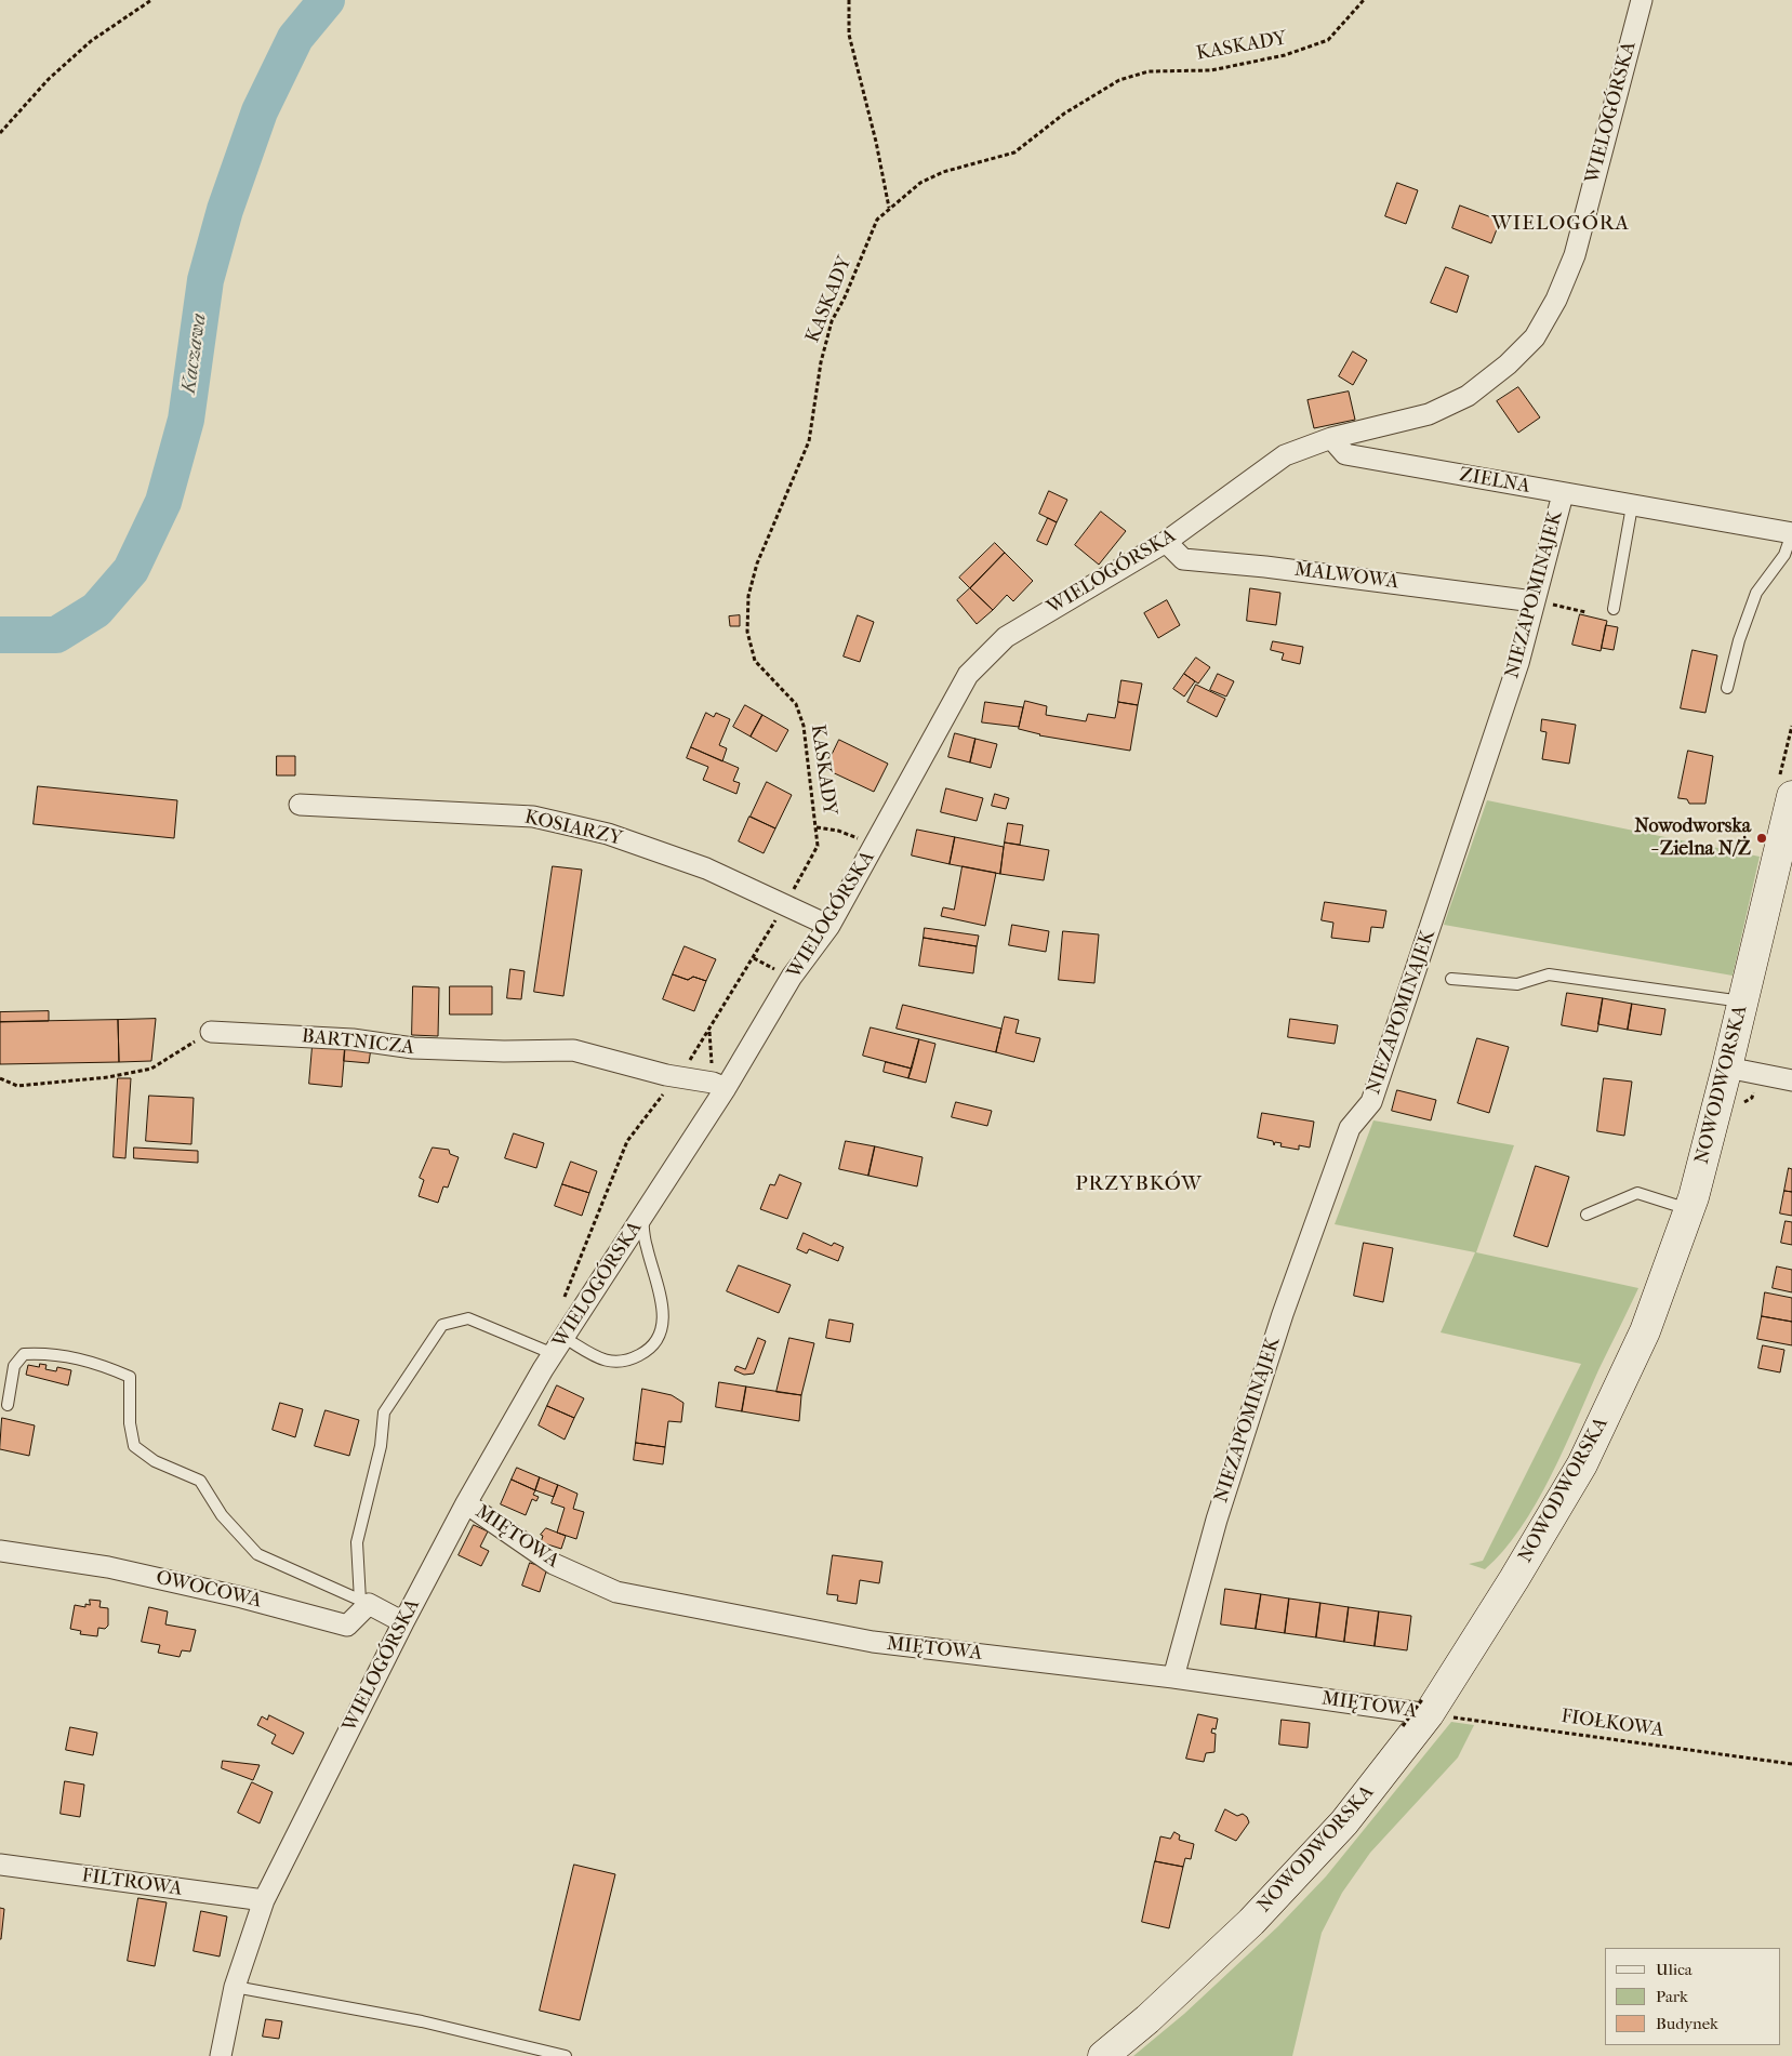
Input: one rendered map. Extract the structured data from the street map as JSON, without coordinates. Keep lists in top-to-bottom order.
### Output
{
  "streets": {
    "street": [
      "WIELOGÓRSKA",
      "ZIELNA",
      "MALWOWA",
      "NIEZAPOMINAJEK",
      "KOSIARZY",
      "BARTNICZA",
      "NOWODWORSKA",
      "MIĘTOWA",
      "OWOCOWA",
      "FILTROWA"
    ],
    "path": ["KASKADY", "FIOŁKOWA"]
  },
  "crossings": [
    ["KASKADY", "KOSIARZY"],
    ["KASKADY", "BARTNICZA"],
    ["WIELOGÓRSKA", "ZIELNA"],
    ["WIELOGÓRSKA", "MALWOWA"],
    ["WIELOGÓRSKA", "KOSIARZY"],
    ["WIELOGÓRSKA", "BARTNICZA"],
    ["WIELOGÓRSKA", "MIĘTOWA"],
    ["WIELOGÓRSKA", "FILTROWA"],
    ["ZIELNA", "NIEZAPOMINAJEK"],
    ["MALWOWA", "NIEZAPOMINAJEK"],
    ["NIEZAPOMINAJEK", "MIĘTOWA"],
    ["NOWODWORSKA", "MIĘTOWA"],
    ["NOWODWORSKA", "FIOŁKOWA"],
    ["MIĘTOWA", "FIOŁKOWA"]
  ],
  "districts": ["WIELOGÓRA", "PRZYBKÓW"],
  "water": ["Kaczawa"],
  "places": ["Nowodworska - Zielna N/Ż"],
  "legend": ["Ulica", "Park", "Budynek"]
}
